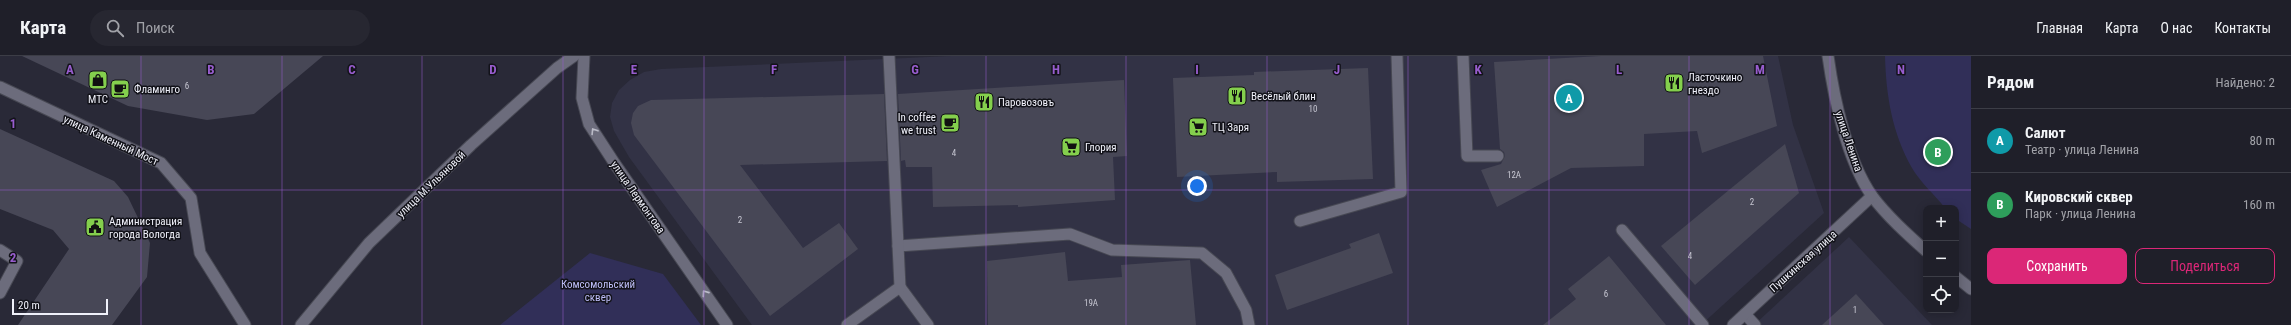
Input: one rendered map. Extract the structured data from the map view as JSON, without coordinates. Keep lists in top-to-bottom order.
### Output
{
  "streets": {
    "street": [
      "улица Каменный Мост",
      "улица Ленина",
      "улица М.Ульяновой",
      "улица Лермонтова",
      "Пушкинская улица"
    ]
  },
  "crossings": [
    ["улица Ленина", "Пушкинская улица"]
  ],
  "one_way": ["улица Лермонтова"],
  "parks": ["Комсомольский сквер"],
  "places": {
    "shop": ["МТС"],
    "restaurant": ["Ласточкино гнездо", "Весёлый блин", "Паровозовъ"],
    "cafe": ["Фламинго", "In coffee we trust"],
    "supermarket": ["ТЦ Заря", "Глория"],
    "public building": ["Администрация города Вологда"]
  },
  "house_numbers": [
    "6",
    "10",
    "4",
    "12А",
    "2",
    "2",
    "4",
    "6",
    "19А",
    "1"
  ],
  "scale_bar": "20 m",
  "page": {
    "header": "Карта",
    "search": "Поиск",
    "nav": [
      "Главная",
      "Карта",
      "О нас",
      "Контакты"
    ],
    "heading": ["Рядом", "Найдено: 2"],
    "pins": ["A", "B"],
    "list": [
      {
        "mark": "A",
        "name": "Салют",
        "note": "Театр · улица Ленина",
        "value": "80 m"
      },
      {
        "mark": "B",
        "name": "Кировский сквер",
        "note": "Парк · улица Ленина",
        "value": "160 m"
      }
    ],
    "map_buttons": ["+", "−"],
    "buttons": ["Сохранить", "Поделиться"],
    "scale": "20 m"
  },
  "grid": {
    "columns": [
      "A",
      "B",
      "C",
      "D",
      "E",
      "F",
      "G",
      "H",
      "I",
      "J",
      "K",
      "L",
      "M",
      "N"
    ],
    "rows": ["1", "2"]
  }
}
